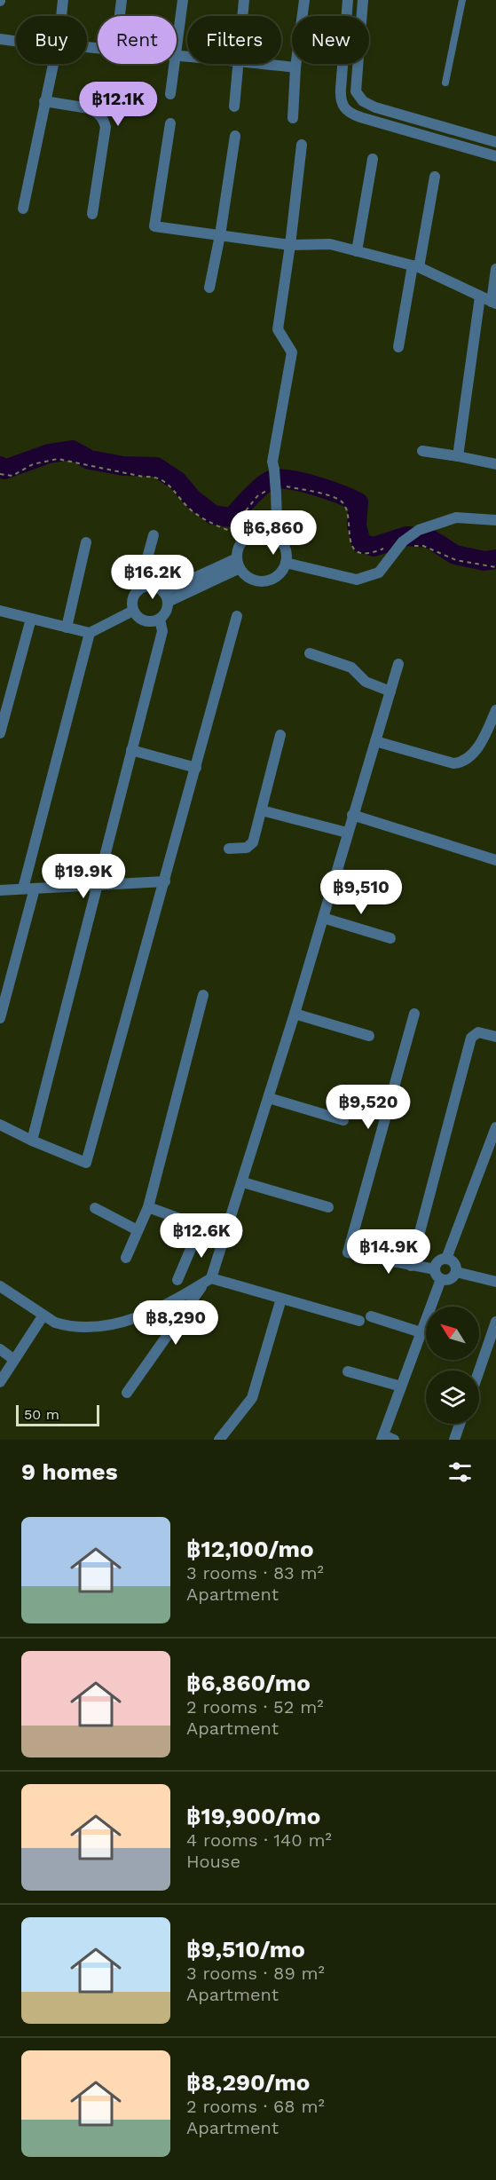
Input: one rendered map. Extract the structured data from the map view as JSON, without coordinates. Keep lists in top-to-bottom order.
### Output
{
  "scale_bar": "50 m",
  "north": "top left",
  "page": {
    "chip": [
      "Buy",
      "Rent",
      "Filters",
      "New"
    ],
    "price": [
      "฿12.1K",
      "฿6,860",
      "฿16.2K",
      "฿19.9K",
      "฿9,510",
      "฿9,520",
      "฿12.6K",
      "฿14.9K",
      "฿8,290"
    ],
    "scale": "50 m",
    "heading": "9 homes",
    "list": [
      {
        "name": "฿12,100/mo",
        "note": "3 rooms · 83 m² · Apartment"
      },
      {
        "name": "฿6,860/mo",
        "note": "2 rooms · 52 m² · Apartment"
      },
      {
        "name": "฿19,900/mo",
        "note": "4 rooms · 140 m² · House"
      },
      {
        "name": "฿9,510/mo",
        "note": "3 rooms · 89 m² · Apartment"
      },
      {
        "name": "฿8,290/mo",
        "note": "2 rooms · 68 m² · Apartment"
      }
    ]
  }
}
